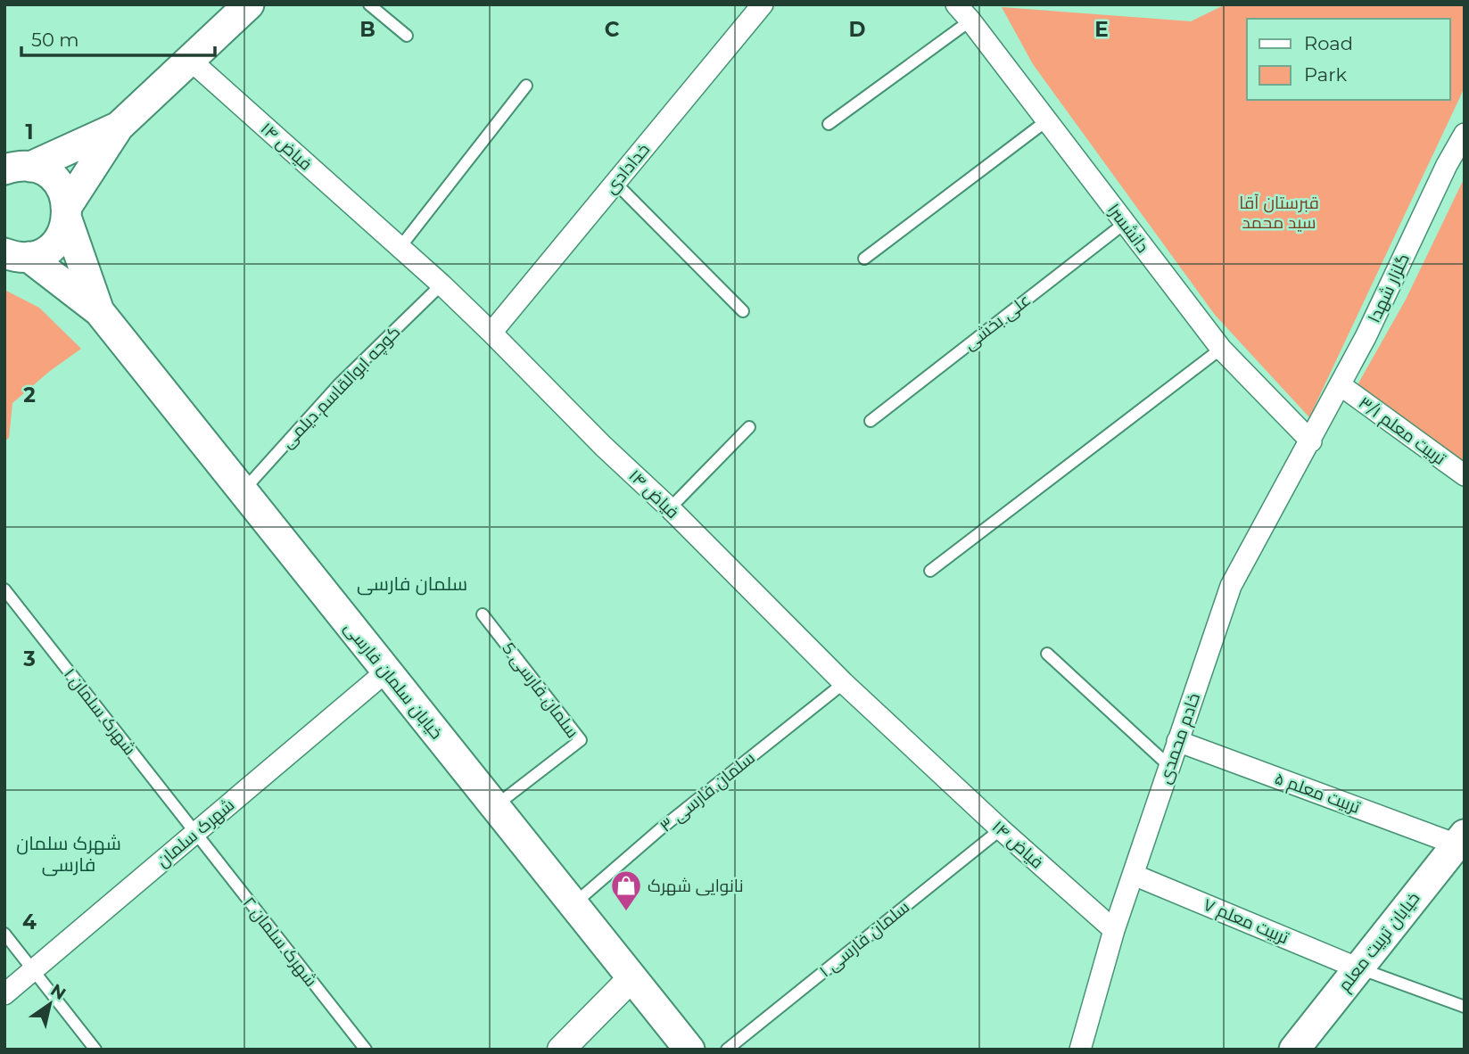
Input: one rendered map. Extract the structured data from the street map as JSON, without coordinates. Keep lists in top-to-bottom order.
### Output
{
  "streets": {
    "main road": ["خیابان سلمان فارسی", "خیابان تربیت معلم"],
    "street": [
      "فیاض ۱۴",
      "خدادادی",
      "دانشسرا",
      "گلزار شهدا",
      "تربیت معلم ۳/۱",
      "خادم محمدی",
      "تربیت معلم ۵",
      "شهرک سلمان",
      "تربیت معلم ۷"
    ],
    "lane": [
      "علی بخشی",
      "کوچه ابوالقاسم دیلمی",
      "سلمان فارسی 5",
      "شهرک سلمان ۱",
      "سلمان فارسی ۳",
      "سلمان فارسی ۱",
      "شهرک سلمان ۲"
    ]
  },
  "crossings": [
    ["فیاض ۱۴", "خدادادی"],
    ["فیاض ۱۴", "کوچه ابوالقاسم دیلمی"],
    ["فیاض ۱۴", "خادم محمدی"],
    ["فیاض ۱۴", "سلمان فارسی ۳"],
    ["فیاض ۱۴", "سلمان فارسی ۱"],
    ["دانشسرا", "گلزار شهدا"],
    ["دانشسرا", "علی بخشی"],
    ["دانشسرا", "خادم محمدی"],
    ["گلزار شهدا", "تربیت معلم ۳/۱"],
    ["گلزار شهدا", "خادم محمدی"],
    ["کوچه ابوالقاسم دیلمی", "خیابان سلمان فارسی"],
    ["خیابان سلمان فارسی", "سلمان فارسی 5"],
    ["خیابان سلمان فارسی", "سلمان فارسی ۳"],
    ["خیابان سلمان فارسی", "شهرک سلمان"],
    ["شهرک سلمان ۱", "شهرک سلمان"],
    ["شهرک سلمان ۱", "شهرک سلمان ۲"],
    ["خادم محمدی", "تربیت معلم ۵"],
    ["خادم محمدی", "تربیت معلم ۷"],
    ["تربیت معلم ۵", "خیابان تربیت معلم"],
    ["شهرک سلمان", "شهرک سلمان ۲"],
    ["تربیت معلم ۷", "خیابان تربیت معلم"]
  ],
  "districts": ["سلمان فارسی", "شهرک سلمان فارسی"],
  "parks": ["قبرستان آقا سید محمد"],
  "places": {
    "shop": ["نانوایی شهرک"]
  },
  "legend": ["Road", "Park"],
  "scale_bar": "50 m",
  "north": "top right",
  "grid": {
    "columns": [
      "B",
      "C",
      "D",
      "E"
    ],
    "rows": [
      "1",
      "2",
      "3",
      "4"
    ]
  }
}
